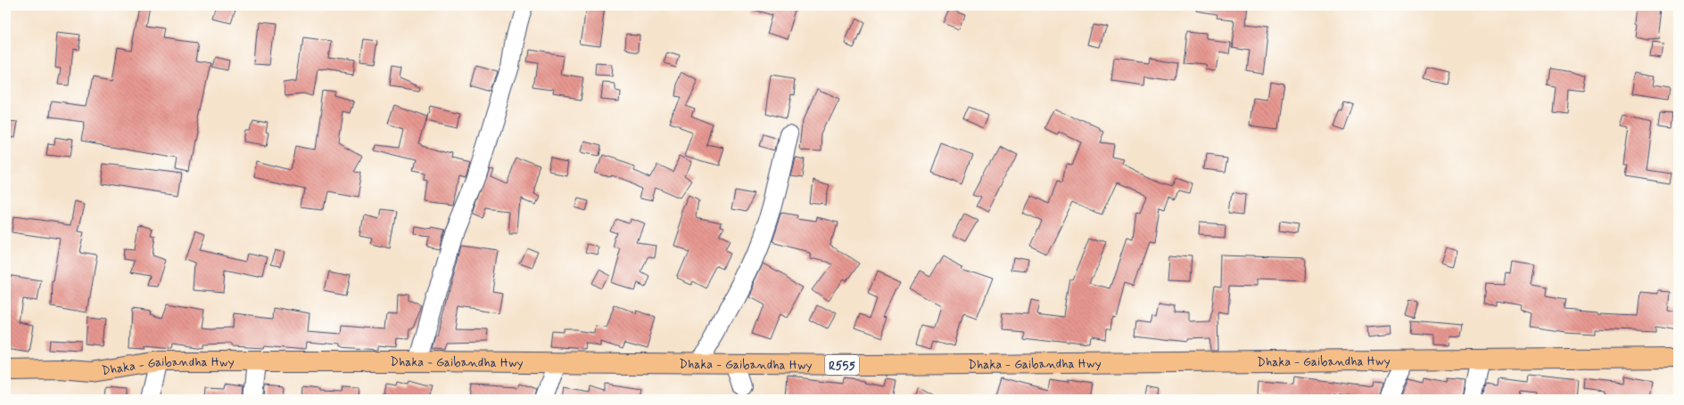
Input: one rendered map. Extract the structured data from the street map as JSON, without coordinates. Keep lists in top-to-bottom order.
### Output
{
  "streets": {
    "main road": ["Dhaka - Gaibandha Hwy", "R555"]
  }
}
